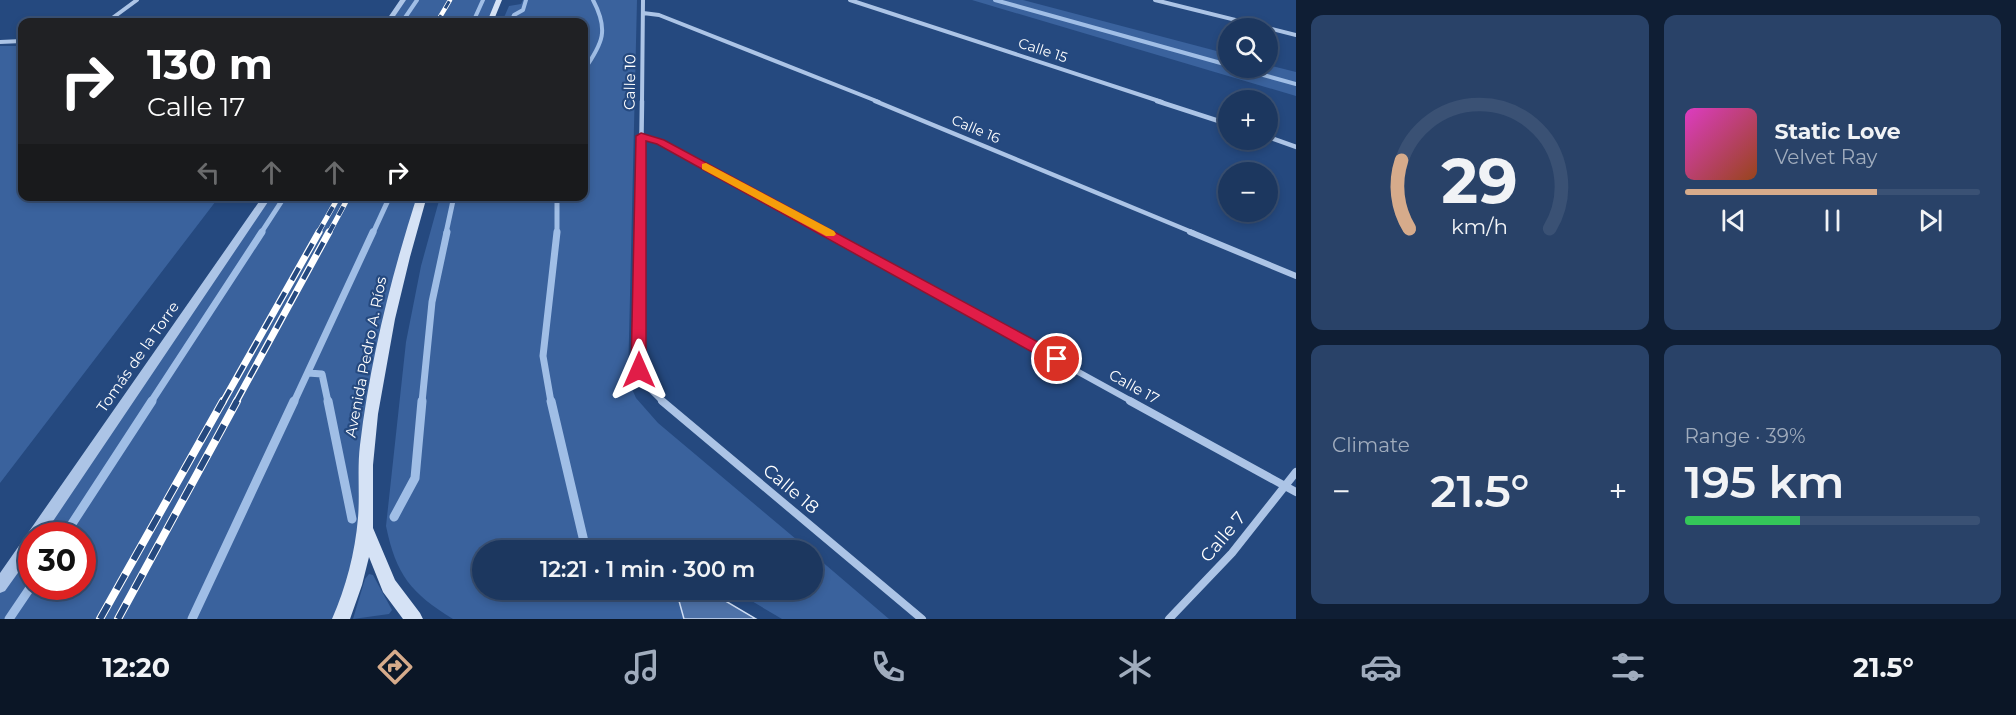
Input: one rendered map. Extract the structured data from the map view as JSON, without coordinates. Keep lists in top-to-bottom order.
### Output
{
  "streets": {
    "main road": ["Avenida Pedro A. Ríos"],
    "street": [
      "Calle 15",
      "Calle 10",
      "Calle 16",
      "Tomás de la Torre",
      "Calle 17",
      "Calle 18",
      "Calle 7"
    ]
  },
  "crossings": [
    ["Calle 10", "Calle 16"],
    ["Calle 10", "Calle 17"],
    ["Calle 10", "Calle 18"],
    ["Calle 17", "Calle 7"]
  ],
  "page": {
    "map_buttons": ["+", "−"],
    "turn": ["130 m", "Calle 17"],
    "song": ["Static Love", "Velvet Ray"],
    "tile": [
      "Climate",
      ["Range · 39%", "195 km"]
    ],
    "heat": ["−", "21.5°", "+"],
    "limit": "30",
    "trip": "12:21 · 1 min · 300 m",
    "tabs": ["12:20", "21.5°"],
    "gauge": ["29", "km/h"]
  }
}
